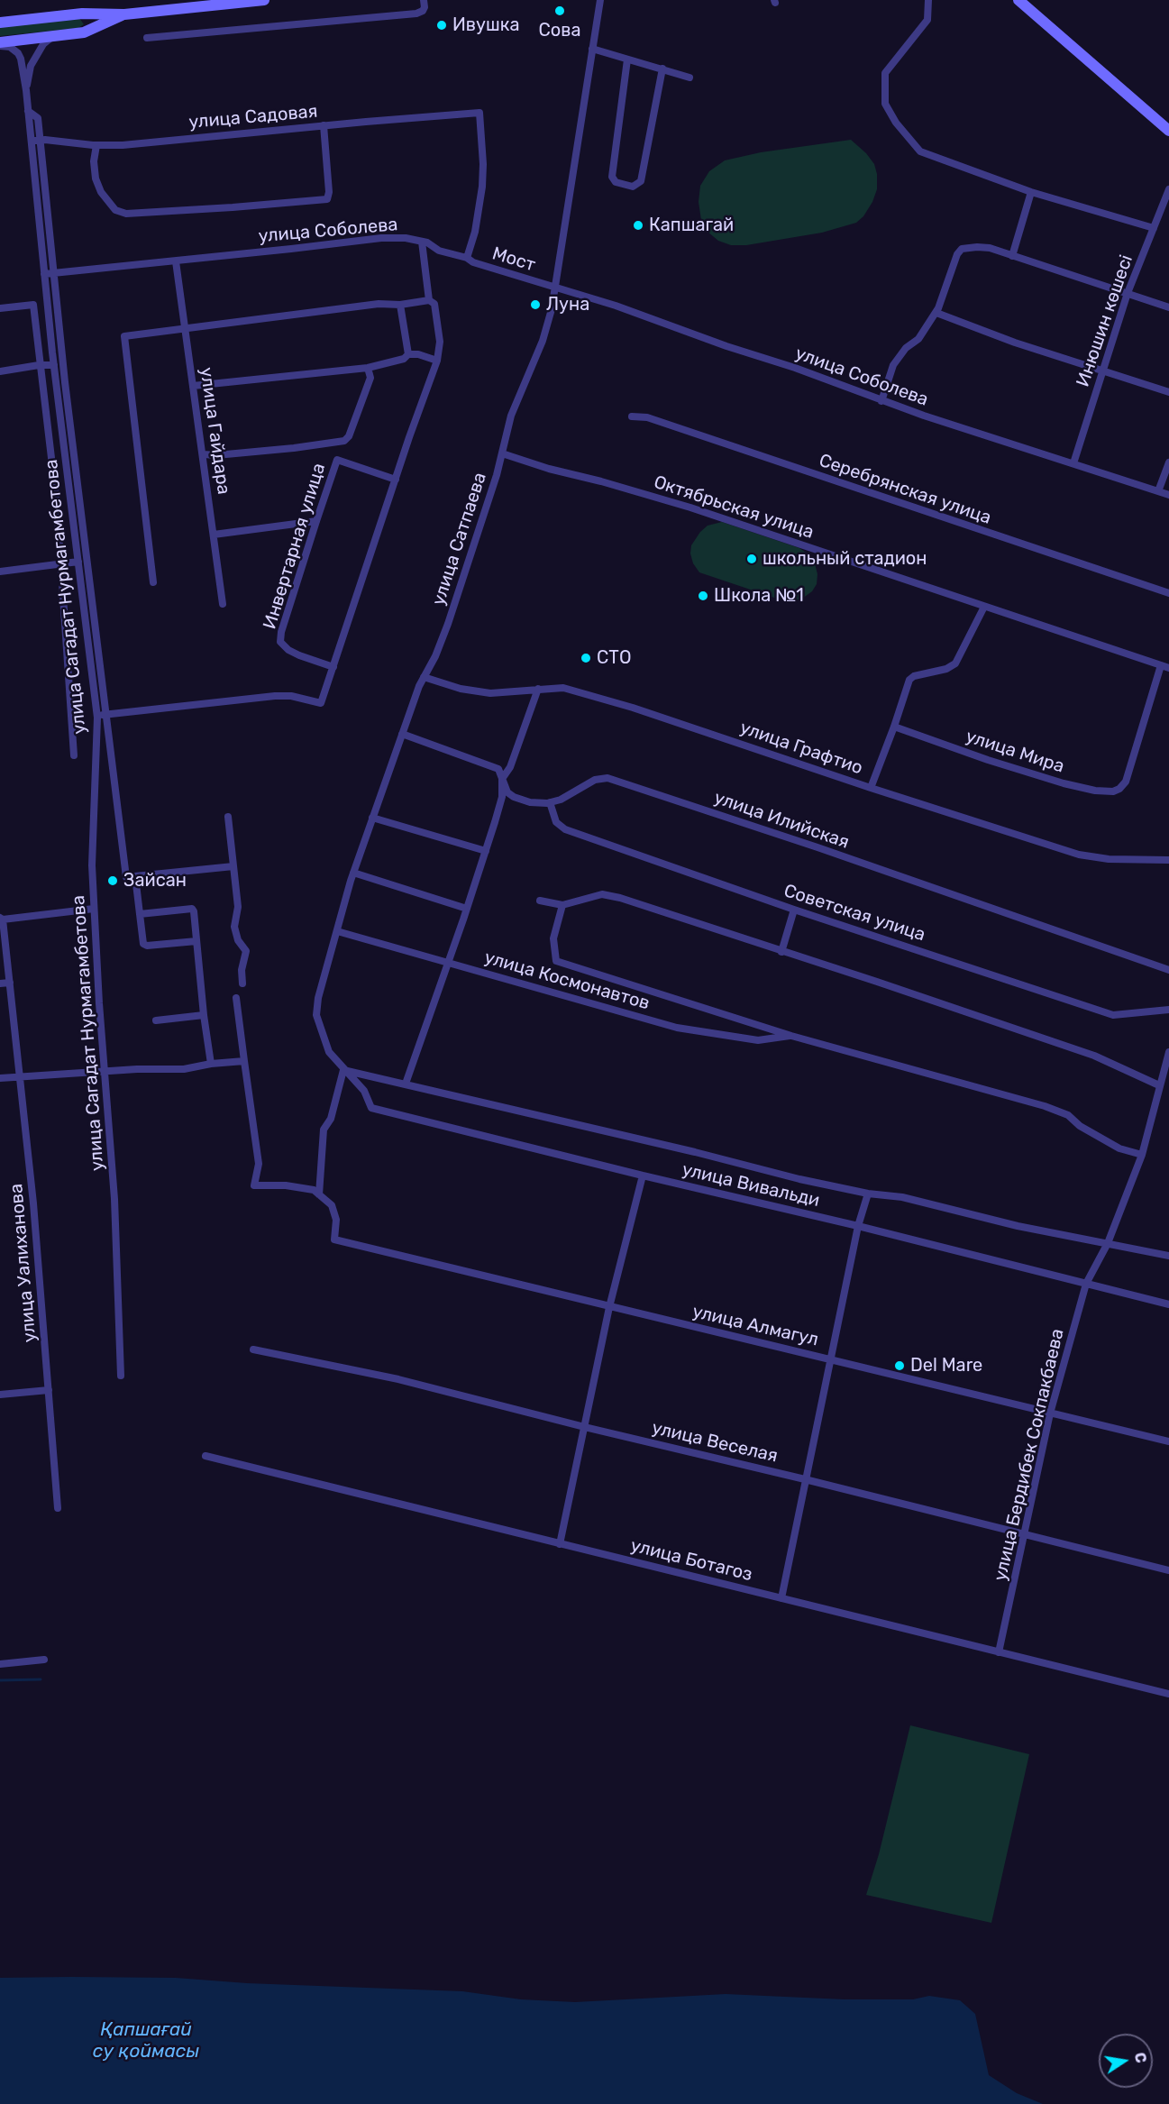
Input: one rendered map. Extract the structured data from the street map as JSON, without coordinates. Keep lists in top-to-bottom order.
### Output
{
  "streets": {
    "street": [
      "улица Садовая",
      "улица Соболева",
      "Мост",
      "Инюшин көшесі",
      "улица Гайдара",
      "Серебрянская улица",
      "Октябрьская улица",
      "улица Сатпаева",
      "Инвертарная улица",
      "улица Сагадат Нурмагамбетова",
      "улица Графтио",
      "улица Мира",
      "улица Илийская",
      "Советская улица",
      "улица Космонавтов",
      "улица Вивальди",
      "улица Уалиханова",
      "улица Алмагул",
      "улица Веселая",
      "улица Бердибек Сокпакбаева",
      "улица Ботагоз"
    ]
  },
  "crossings": [
    ["улица Садовая", "улица Соболева"],
    ["улица Садовая", "Мост"],
    ["улица Садовая", "улица Сагадат Нурмагамбетова"],
    ["улица Соболева", "Мост"],
    ["улица Соболева", "Инюшин көшесі"],
    ["улица Соболева", "улица Гайдара"],
    ["улица Соболева", "улица Сатпаева"],
    ["улица Соболева", "улица Сагадат Нурмагамбетова"],
    ["Октябрьская улица", "улица Сатпаева"],
    ["Октябрьская улица", "улица Мира"],
    ["улица Сатпаева", "улица Графтио"],
    ["улица Сатпаева", "улица Илийская"],
    ["улица Сатпаева", "улица Космонавтов"],
    ["улица Сатпаева", "улица Вивальди"],
    ["улица Илийская", "Советская улица"],
    ["улица Космонавтов", "улица Бердибек Сокпакбаева"],
    ["улица Вивальди", "улица Бердибек Сокпакбаева"],
    ["улица Алмагул", "улица Бердибек Сокпакбаева"],
    ["улица Веселая", "улица Бердибек Сокпакбаева"],
    ["улица Бердибек Сокпакбаева", "улица Ботагоз"]
  ],
  "water": ["Қапшағай су қоймасы"],
  "places": [
    "Сова",
    "Ивушка",
    "Капшагай",
    "Луна",
    "школьный стадион",
    "Школа №1",
    "СТО",
    "Зайсан",
    "Del Mare"
  ],
  "north": "right"
}
